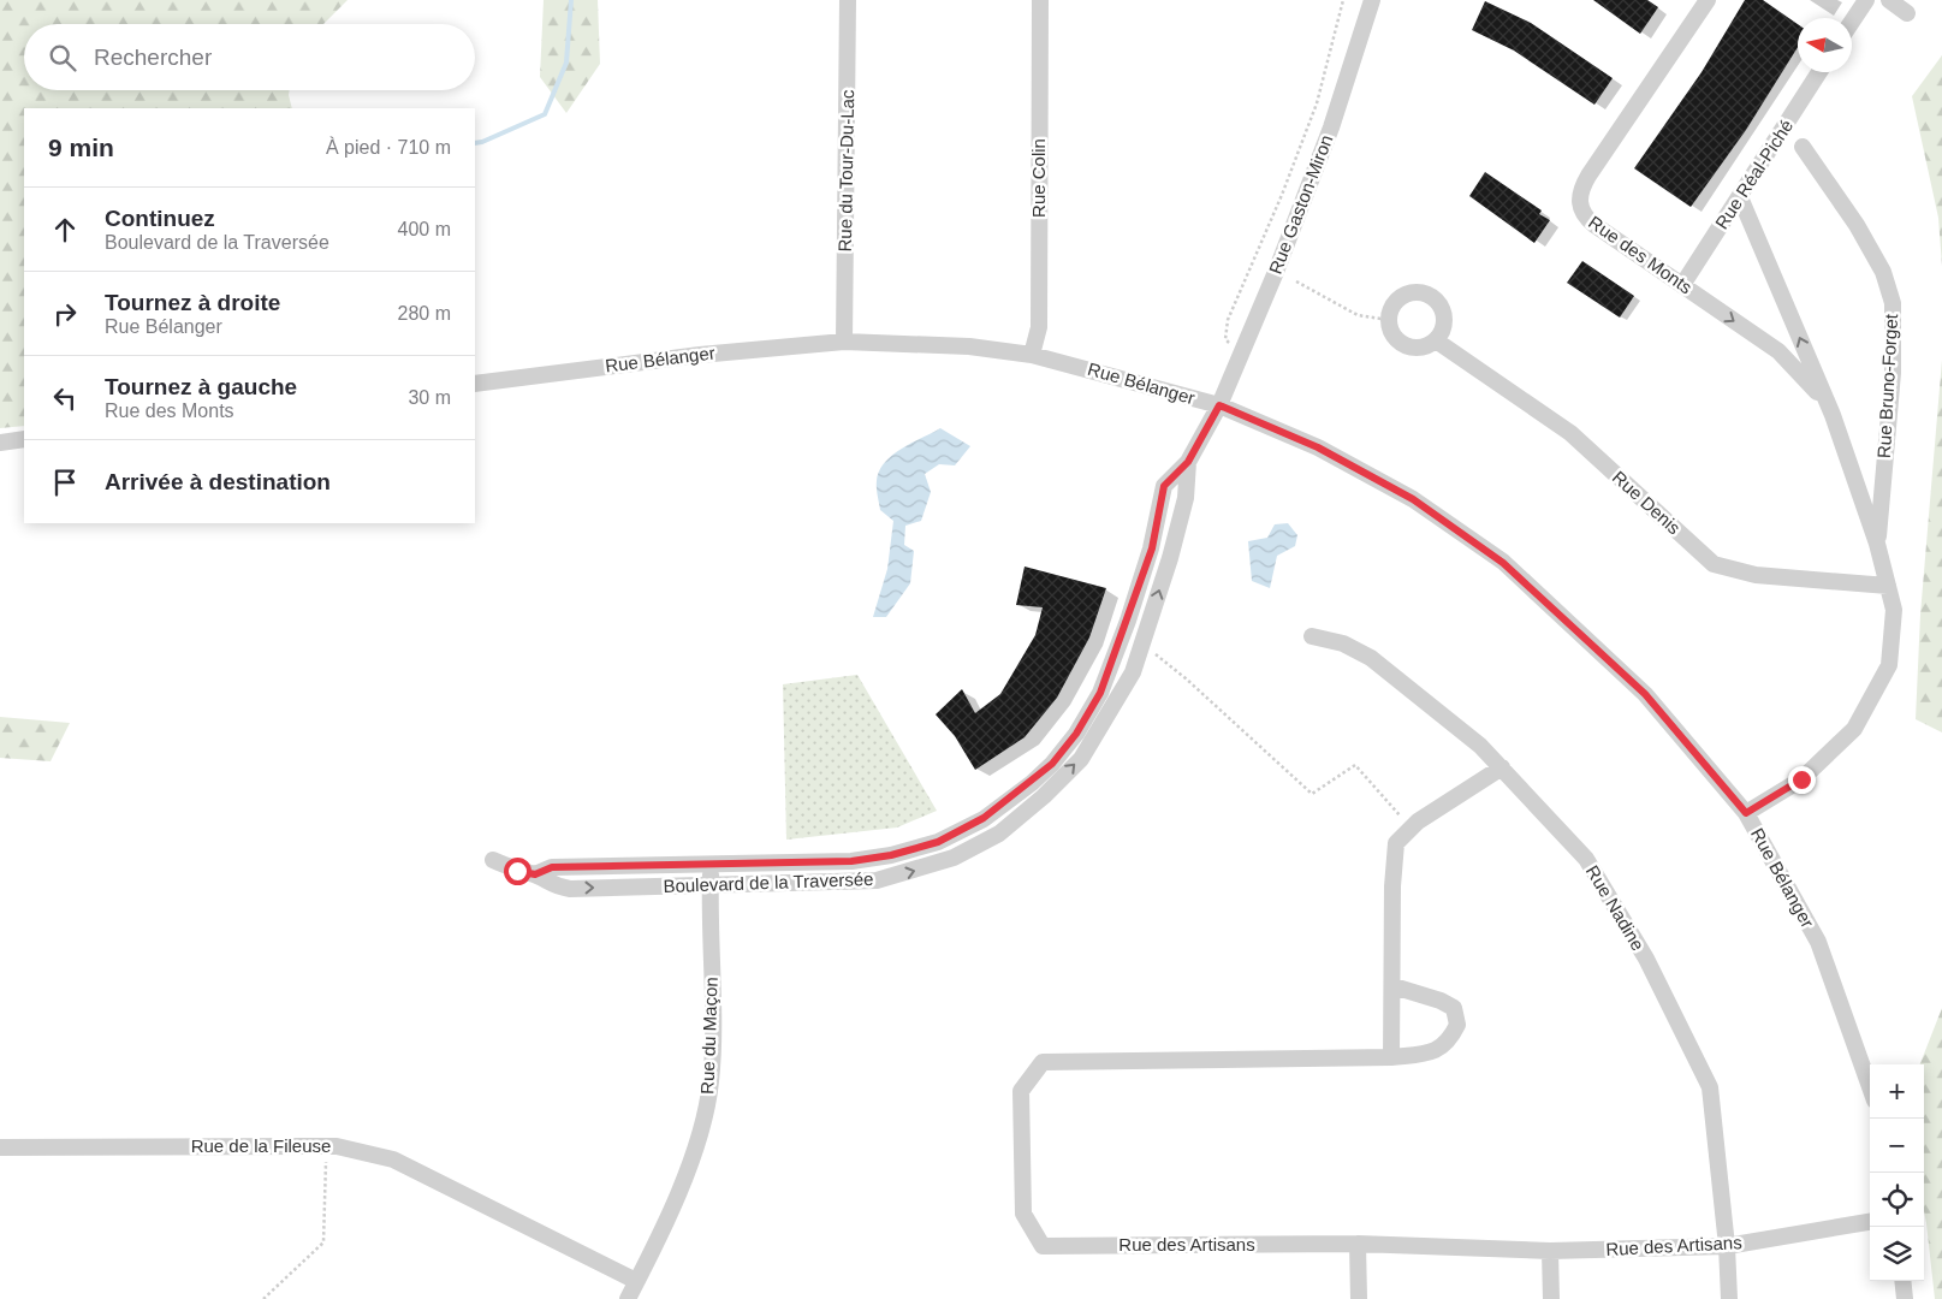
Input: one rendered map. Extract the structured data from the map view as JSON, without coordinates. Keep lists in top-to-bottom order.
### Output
{
  "streets": {
    "street": [
      "Rue du Tour-Du-Lac",
      "Rue Réal-Piché",
      "Rue Colin",
      "Rue Gaston-Miron",
      "Rue des Monts",
      "Rue Bélanger",
      "Rue Bruno-Forget",
      "Rue Denis",
      "Boulevard de la Traversée",
      "Rue Nadine",
      "Rue du Maçon",
      "Rue de la Fileuse",
      "Rue des Artisans"
    ]
  },
  "crossings": [
    ["Rue du Tour-Du-Lac", "Rue Bélanger"],
    ["Rue Réal-Piché", "Rue des Monts"],
    ["Rue Colin", "Rue Bélanger"],
    ["Rue Gaston-Miron", "Rue Bélanger"],
    ["Rue Gaston-Miron", "Boulevard de la Traversée"],
    ["Rue des Monts", "Rue Bélanger"],
    ["Rue des Monts", "Rue Bruno-Forget"],
    ["Rue des Monts", "Rue Denis"],
    ["Rue Bélanger", "Boulevard de la Traversée"],
    ["Boulevard de la Traversée", "Rue du Maçon"],
    ["Rue Nadine", "Rue des Artisans"],
    ["Rue du Maçon", "Rue de la Fileuse"]
  ],
  "one_way": ["Boulevard de la Traversée"],
  "north": "left",
  "page": {
    "search": "Rechercher",
    "heading": ["9 min", "À pied · 710 m"],
    "list": [
      ["Continuez", "Boulevard de la Traversée", "400 m"],
      ["Tournez à droite", "Rue Bélanger", "280 m"],
      ["Tournez à gauche", "Rue des Monts", "30 m"],
      "Arrivée à destination"
    ],
    "map_buttons": ["+", "−"]
  }
}
